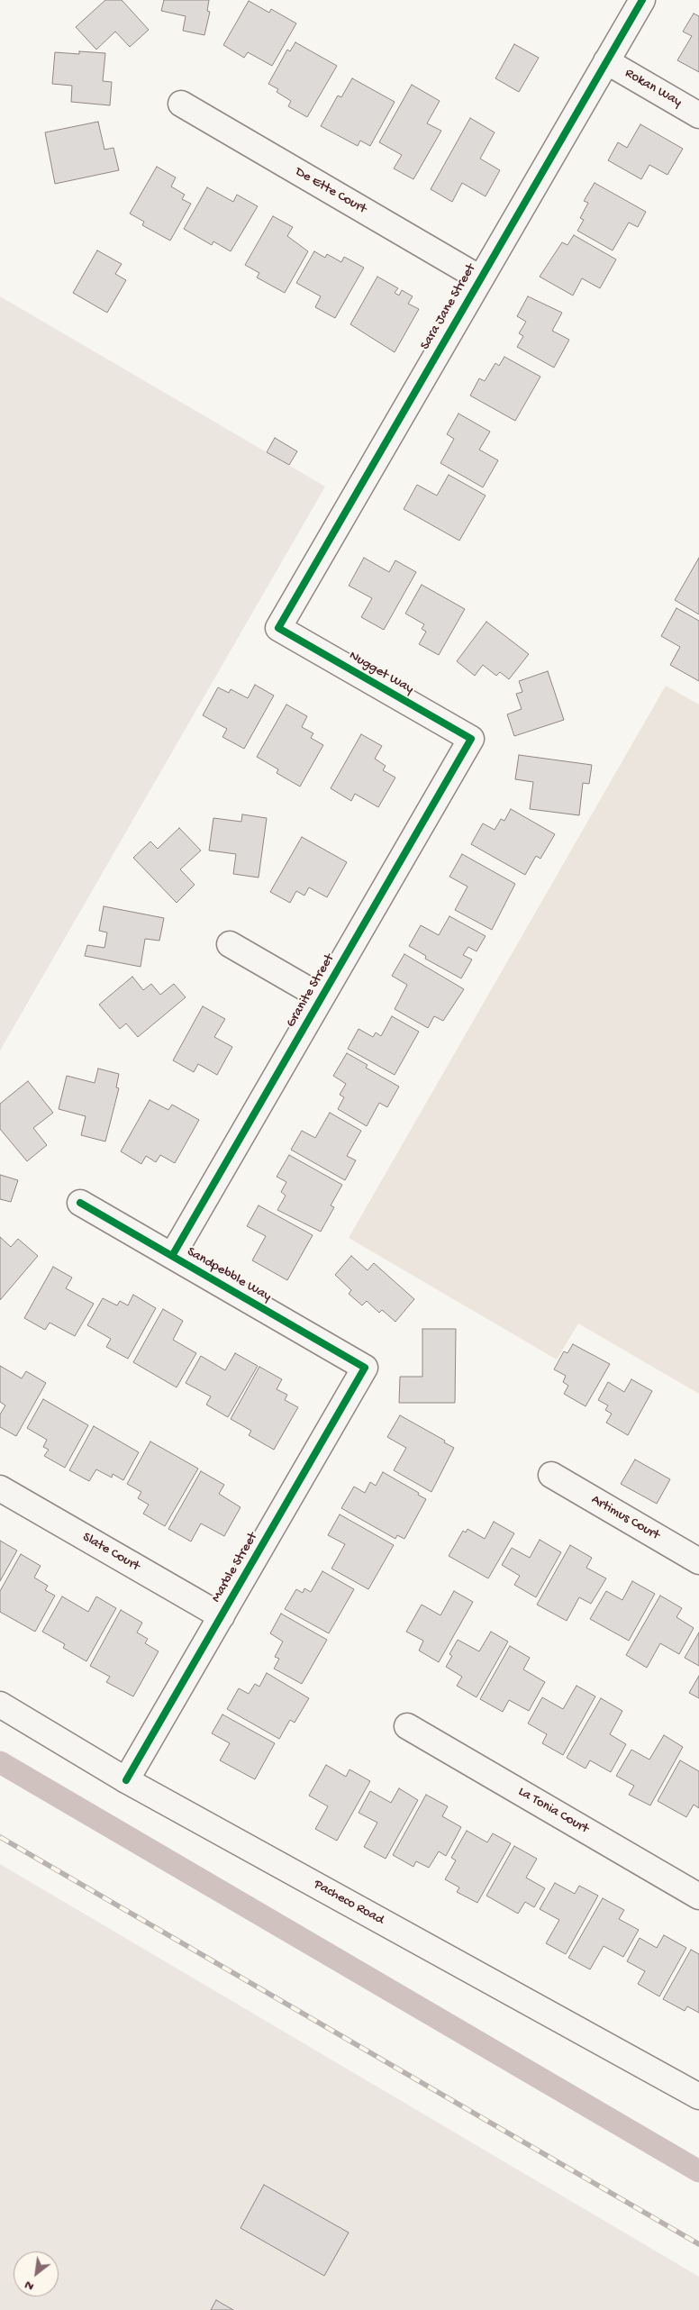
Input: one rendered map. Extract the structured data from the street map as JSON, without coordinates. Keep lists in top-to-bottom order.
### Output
{
  "streets": {
    "street": [
      "Rokan Way",
      "De Ette Court",
      "Sara Jane Street",
      "Nugget Way",
      "Granite Street",
      "Sandpebble Way",
      "Artimus Court",
      "Slate Court",
      "Marble Street",
      "La Tonia Court",
      "Pacheco Road"
    ]
  },
  "crossings": [
    ["Rokan Way", "Sara Jane Street"],
    ["De Ette Court", "Sara Jane Street"],
    ["Sara Jane Street", "Nugget Way"],
    ["Nugget Way", "Granite Street"],
    ["Granite Street", "Sandpebble Way"],
    ["Sandpebble Way", "Marble Street"],
    ["Slate Court", "Marble Street"],
    ["Marble Street", "Pacheco Road"]
  ],
  "north": "bottom left"
}
